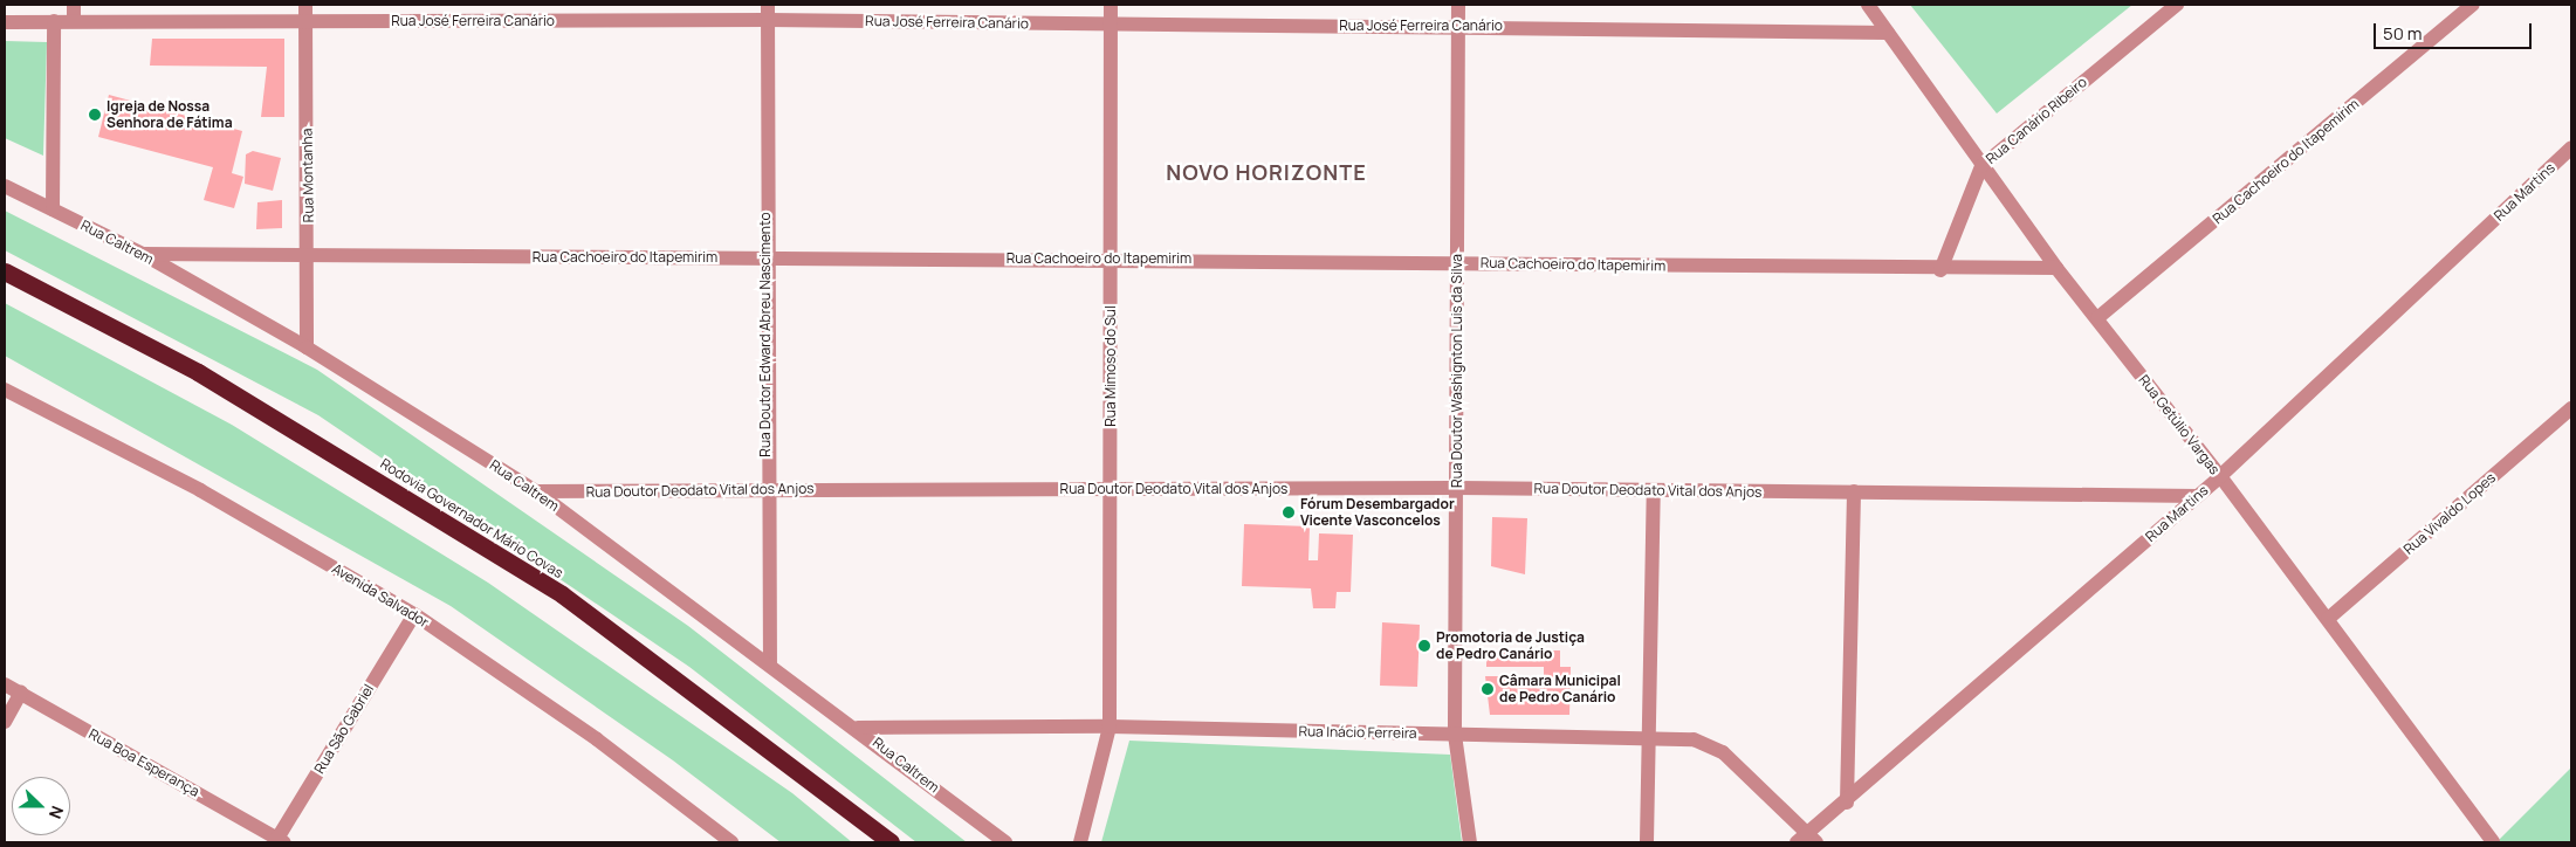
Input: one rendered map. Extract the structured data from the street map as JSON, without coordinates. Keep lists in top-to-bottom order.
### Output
{
  "streets": {
    "highway": ["Rodovia Governador Mário Covas"],
    "street": [
      "Rua José Ferreira Canário",
      "Rua Canário Ribeiro",
      "Rua Cachoeiro do Itapemirim",
      "Rua Montanha",
      "Rua Martins",
      "Rua Caltrem",
      "Rua Doutor Edward Abreu Nascimento",
      "Rua Mimoso do Sul",
      "Rua Doutor Washignton Luis da Silva",
      "Rua Getúlio Vargas",
      "Rua Doutor Deodato Vital dos Anjos",
      "Rua Vivaldo Lopes",
      "Avenida Salvador",
      "Rua São Gabriel",
      "Rua Inácio Ferreira",
      "Rua Boa Esperança"
    ]
  },
  "crossings": [
    ["Rua José Ferreira Canário", "Rua Montanha"],
    ["Rua José Ferreira Canário", "Rua Doutor Edward Abreu Nascimento"],
    ["Rua José Ferreira Canário", "Rua Mimoso do Sul"],
    ["Rua José Ferreira Canário", "Rua Doutor Washignton Luis da Silva"],
    ["Rua José Ferreira Canário", "Rua Getúlio Vargas"],
    ["Rua Canário Ribeiro", "Rua Cachoeiro do Itapemirim"],
    ["Rua Canário Ribeiro", "Rua Getúlio Vargas"],
    ["Rua Cachoeiro do Itapemirim", "Rua Montanha"],
    ["Rua Cachoeiro do Itapemirim", "Rua Caltrem"],
    ["Rua Cachoeiro do Itapemirim", "Rua Doutor Edward Abreu Nascimento"],
    ["Rua Cachoeiro do Itapemirim", "Rua Mimoso do Sul"],
    ["Rua Cachoeiro do Itapemirim", "Rua Doutor Washignton Luis da Silva"],
    ["Rua Cachoeiro do Itapemirim", "Rua Getúlio Vargas"],
    ["Rua Montanha", "Rua Caltrem"],
    ["Rua Martins", "Rua Getúlio Vargas"],
    ["Rua Martins", "Rua Doutor Deodato Vital dos Anjos"],
    ["Rua Martins", "Rua Inácio Ferreira"],
    ["Rua Caltrem", "Rua Doutor Edward Abreu Nascimento"],
    ["Rua Caltrem", "Rua Doutor Deodato Vital dos Anjos"],
    ["Rua Caltrem", "Rua Inácio Ferreira"],
    ["Rua Doutor Edward Abreu Nascimento", "Rua Doutor Deodato Vital dos Anjos"],
    ["Rua Mimoso do Sul", "Rua Doutor Deodato Vital dos Anjos"],
    ["Rua Mimoso do Sul", "Rua Inácio Ferreira"],
    ["Rua Doutor Washignton Luis da Silva", "Rua Doutor Deodato Vital dos Anjos"],
    ["Rua Doutor Washignton Luis da Silva", "Rua Inácio Ferreira"],
    ["Rua Getúlio Vargas", "Rua Vivaldo Lopes"],
    ["Avenida Salvador", "Rua São Gabriel"],
    ["Rua São Gabriel", "Rua Boa Esperança"]
  ],
  "districts": ["NOVO HORIZONTE"],
  "places": [
    "Igreja de Nossa Senhora de Fátima",
    "Fórum Desembargador Vicente Vasconcelos",
    "Promotoria de Justiça de Pedro Canário",
    "Câmara Municipal de Pedro Canário"
  ],
  "scale_bar": "50 m",
  "north": "right"
}
